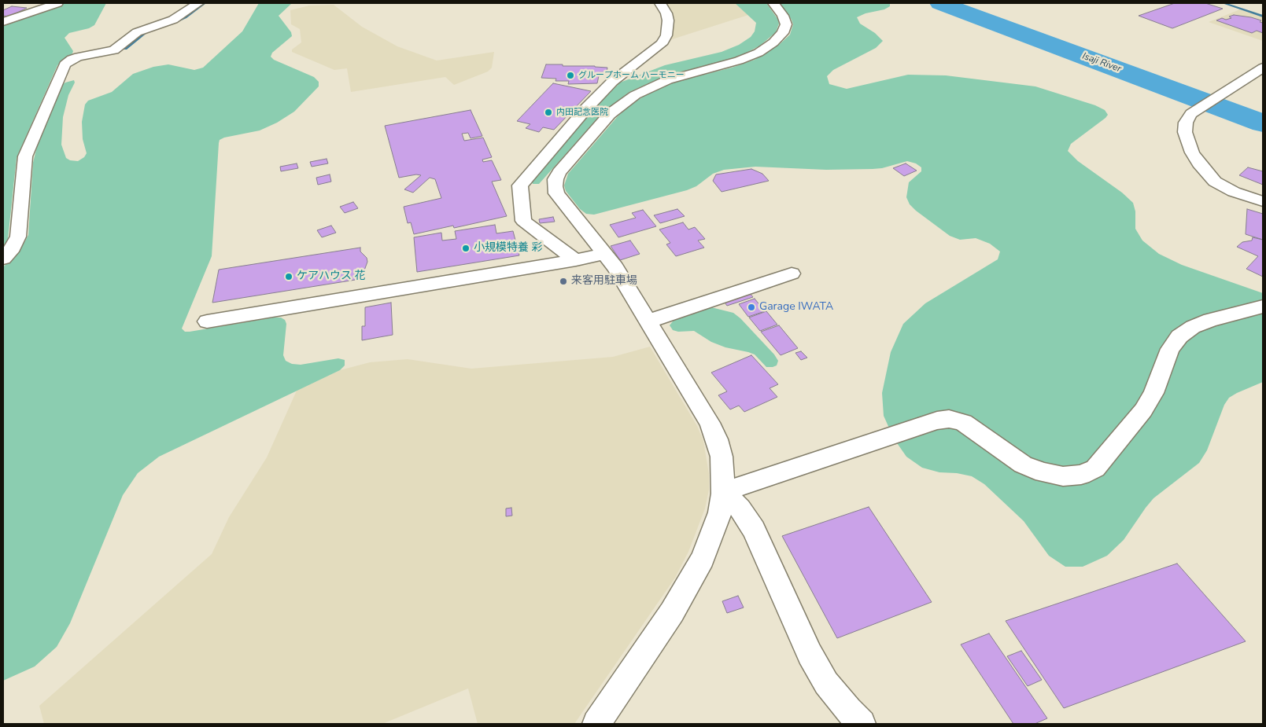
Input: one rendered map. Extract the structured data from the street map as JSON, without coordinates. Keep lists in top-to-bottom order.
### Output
{
  "water": ["Isaji River"],
  "places": [
    "グループホーム ハーモニー",
    "内田記念医院",
    "小規模特養 彩",
    "ケアハウス 花",
    "来客用駐車場",
    "Garage IWATA"
  ]
}
